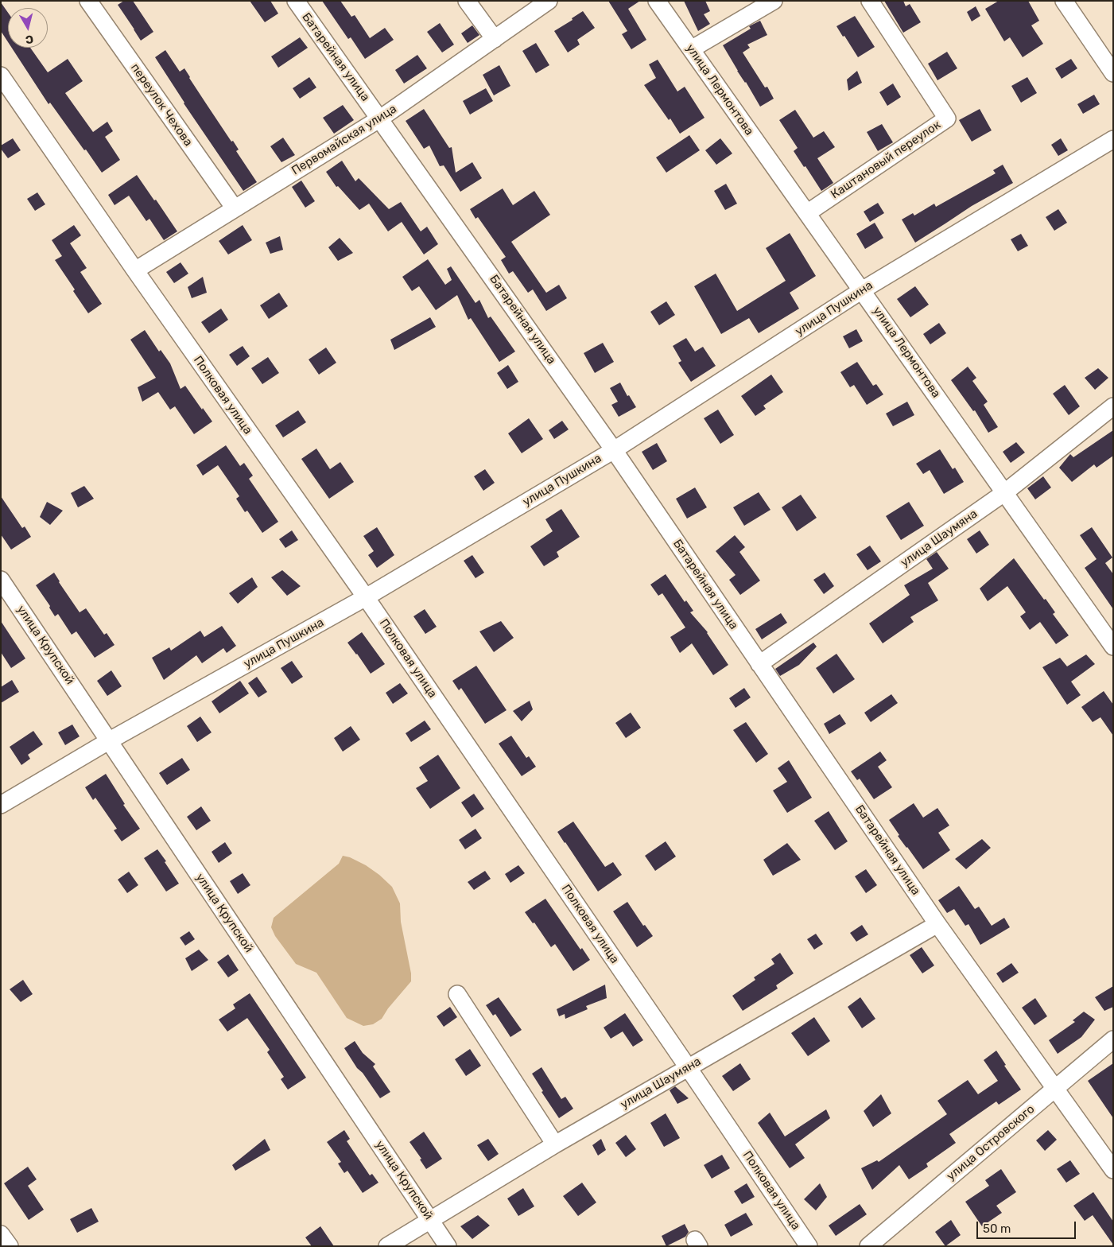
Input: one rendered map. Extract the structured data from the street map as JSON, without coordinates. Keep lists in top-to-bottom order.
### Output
{
  "streets": {
    "street": [
      "Батарейная улица",
      "улица Лермонтова",
      "переулок Чехова",
      "Первомайская улица",
      "Каштановый переулок",
      "улица Пушкина",
      "Полковая улица",
      "улица Шаумяна",
      "улица Крупской",
      "улица Островского"
    ]
  },
  "crossings": [
    ["Батарейная улица", "Первомайская улица"],
    ["Батарейная улица", "улица Пушкина"],
    ["Батарейная улица", "улица Шаумяна"],
    ["Батарейная улица", "улица Островского"],
    ["улица Лермонтова", "Каштановый переулок"],
    ["улица Лермонтова", "улица Пушкина"],
    ["улица Лермонтова", "улица Шаумяна"],
    ["переулок Чехова", "Первомайская улица"],
    ["Первомайская улица", "Полковая улица"],
    ["улица Пушкина", "Полковая улица"],
    ["улица Пушкина", "улица Крупской"],
    ["Полковая улица", "улица Шаумяна"],
    ["улица Шаумяна", "улица Крупской"]
  ],
  "scale_bar": "50 m",
  "north": "bottom"
}
